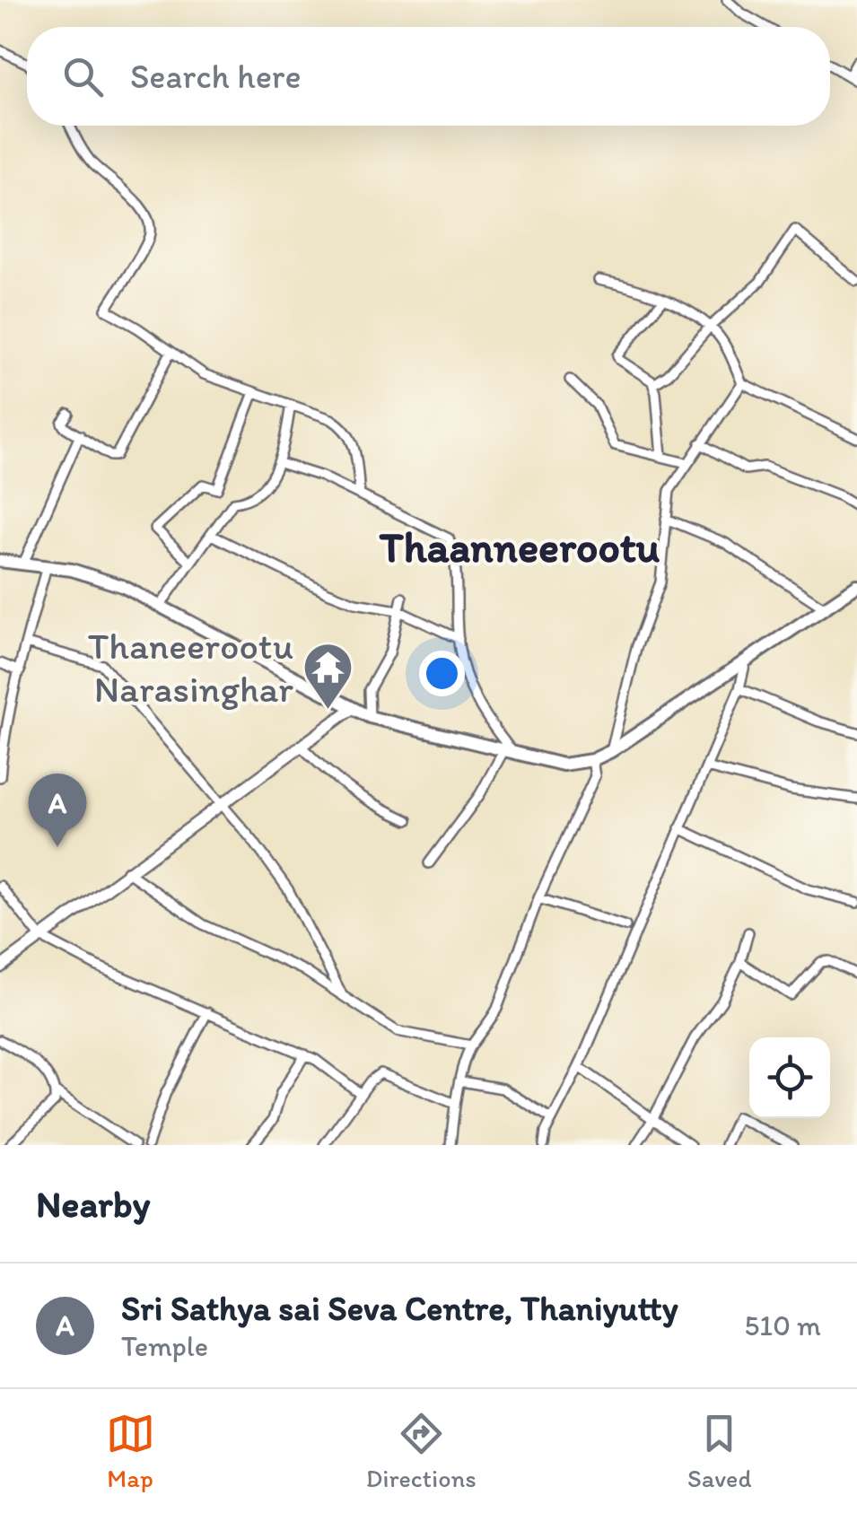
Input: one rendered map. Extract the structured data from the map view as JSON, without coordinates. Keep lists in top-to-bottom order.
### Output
{
  "districts": ["Thaanneerootu"],
  "places": {
    "temple": ["Thaneerootu Narasinghar"]
  },
  "page": {
    "search": "Search here",
    "pins": "A",
    "heading": "Nearby",
    "list": [
      {
        "mark": "A",
        "name": "Sri Sathya sai Seva Centre, Thaniyutty",
        "note": "Temple",
        "value": "510 m"
      }
    ],
    "nav": ["Map", "Directions", "Saved"]
  }
}
